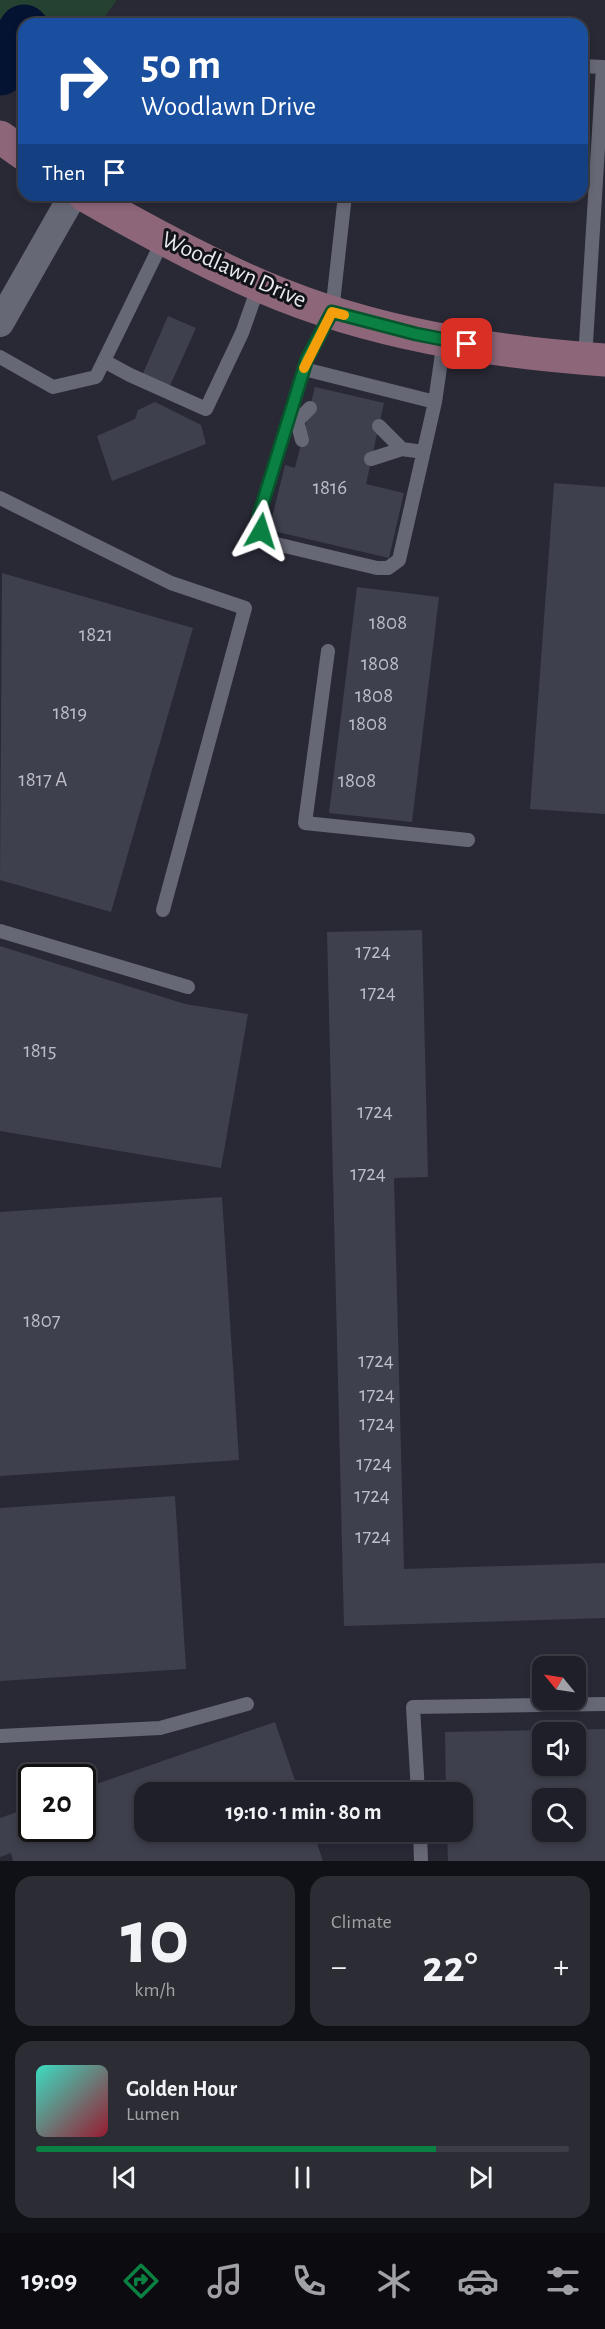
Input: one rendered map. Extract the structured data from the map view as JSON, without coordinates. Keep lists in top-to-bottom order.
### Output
{
  "streets": {
    "main road": ["Woodlawn Drive"]
  },
  "house_numbers": [
    "1816",
    "1808",
    "1821",
    "1808",
    "1808",
    "1819",
    "1808",
    "1817 A",
    "1808",
    "1724",
    "1724",
    "1815",
    "1724",
    "1724",
    "1807",
    "1724",
    "1724",
    "1724",
    "1724",
    "1724",
    "1724"
  ],
  "north": "top left",
  "page": {
    "turn": ["50 m", "Woodlawn Drive"],
    "then": "Then",
    "limit": "20",
    "trip": "19:10 · 1 min · 80 m",
    "tile": [
      ["10", "km/h"],
      "Climate"
    ],
    "heat": ["−", "22°", "+"],
    "song": ["Golden Hour", "Lumen"],
    "tabs": "19:09"
  }
}
